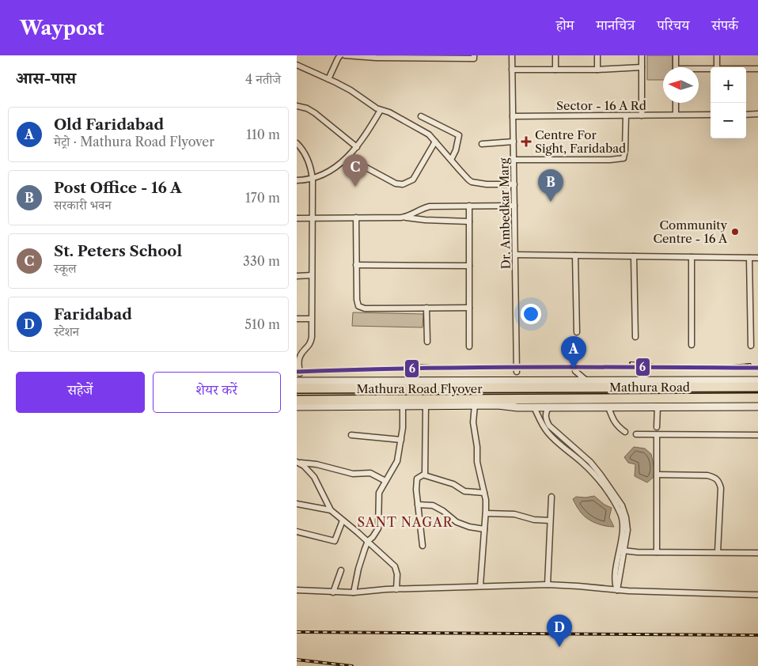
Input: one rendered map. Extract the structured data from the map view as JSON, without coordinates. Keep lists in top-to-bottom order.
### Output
{
  "streets": {
    "highway": ["Mathura Road", "Mathura Road Flyover"],
    "street": ["Sector - 16 A Rd", "Dr. Ambedkar Marg"]
  },
  "crossings": [
    ["Sector - 16 A Rd", "Dr. Ambedkar Marg"],
    ["Mathura Road", "Mathura Road Flyover"]
  ],
  "districts": ["SANT NAGAR"],
  "places": {
    "health": ["Centre For Sight, Faridabad"],
    "other": ["Community Centre - 16 A"]
  },
  "lines": ["transit line 6"],
  "north": "left",
  "page": {
    "header": "Waypost",
    "nav": [
      "होम",
      "मानचित्र",
      "परिचय",
      "संपर्क"
    ],
    "heading": ["आस-पास", "4 नतीजे"],
    "map_buttons": ["+", "−"],
    "list": [
      {
        "mark": "A",
        "name": "Old Faridabad",
        "note": "मेट्रो · Mathura Road Flyover",
        "value": "110 m"
      },
      {
        "mark": "B",
        "name": "Post Office - 16 A",
        "note": "सरकारी भवन",
        "value": "170 m"
      },
      {
        "mark": "C",
        "name": "St. Peters School",
        "note": "स्कूल",
        "value": "330 m"
      },
      {
        "mark": "D",
        "name": "Faridabad",
        "note": "स्टेशन",
        "value": "510 m"
      }
    ],
    "pins": [
      "C",
      "B",
      "A",
      "D"
    ],
    "buttons": ["सहेजें", "शेयर करें"]
  }
}
